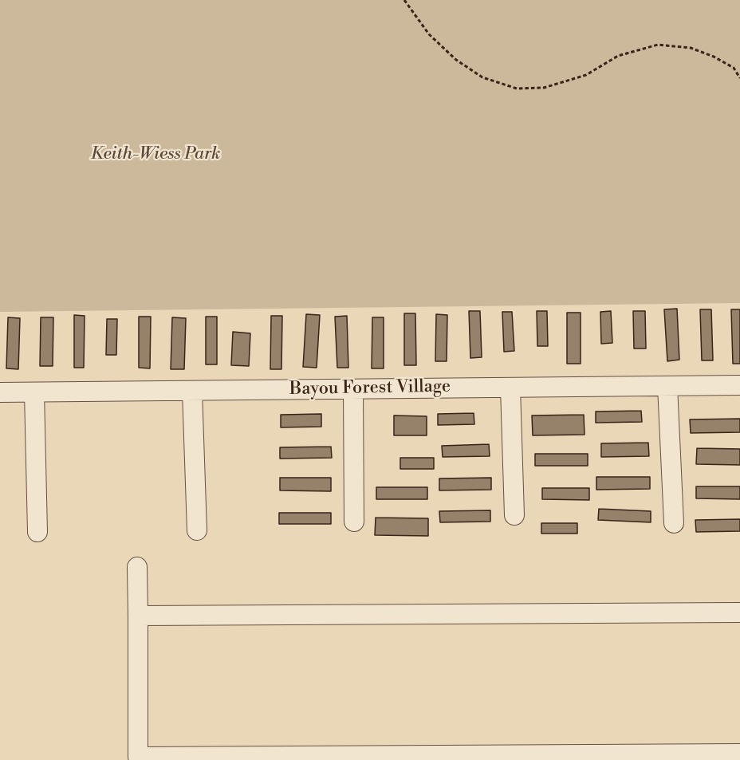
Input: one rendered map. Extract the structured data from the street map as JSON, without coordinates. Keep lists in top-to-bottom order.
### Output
{
  "streets": {
    "street": ["Bayou Forest Village"]
  },
  "parks": ["Keith-Wiess Park"]
}
